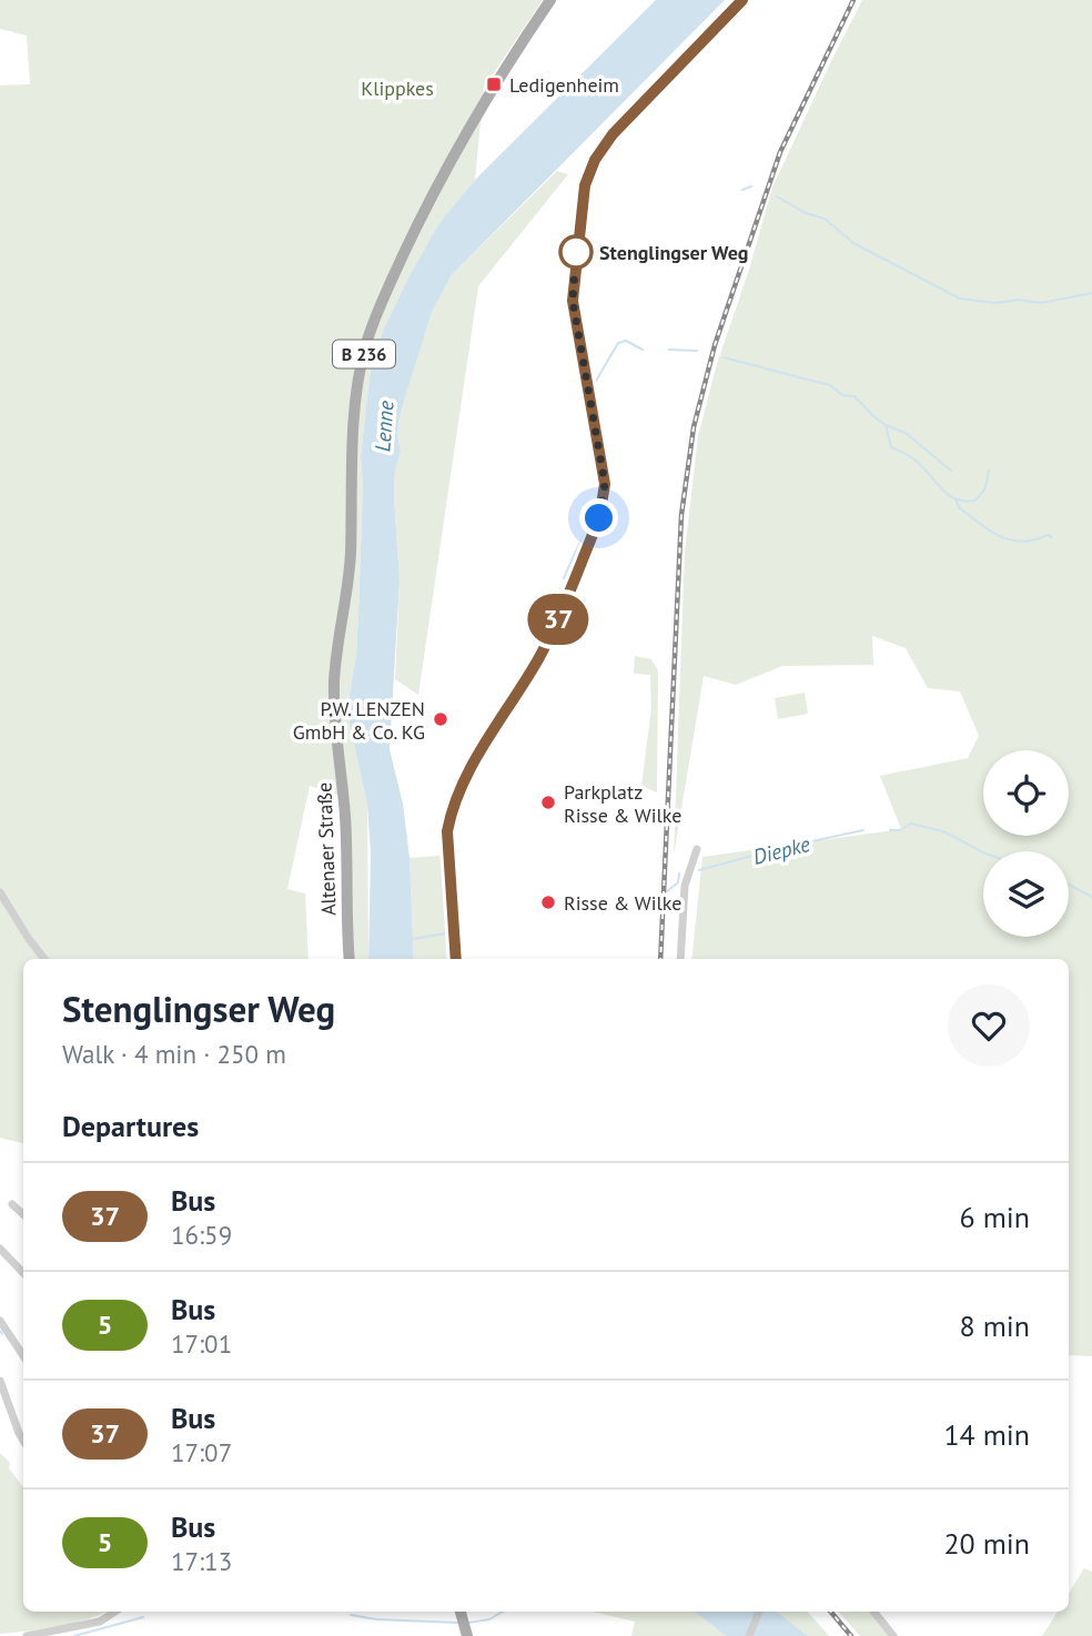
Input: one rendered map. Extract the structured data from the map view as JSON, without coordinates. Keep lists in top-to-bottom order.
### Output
{
  "streets": {
    "main road": ["B 236", "Altenaer Straße"]
  },
  "water": ["Lenne", "Diepke"],
  "parks": ["Klippkes"],
  "places": {
    "transit": ["Ledigenheim"],
    "other": [
      "Stenglingser Weg",
      "P.W. LENZEN GmbH & Co. KG",
      "Parkplatz Risse & Wilke",
      "Risse & Wilke"
    ]
  },
  "lines": ["bus line 37"],
  "page": {
    "on_map": "37",
    "heading": [
      ["Stenglingser Weg", "Walk · 4 min · 250 m"],
      "Departures"
    ],
    "list": [
      {
        "mark": "37",
        "name": "Bus",
        "note": "16:59",
        "value": "6 min"
      },
      {
        "mark": "5",
        "name": "Bus",
        "note": "17:01",
        "value": "8 min"
      },
      {
        "mark": "37",
        "name": "Bus",
        "note": "17:07",
        "value": "14 min"
      },
      {
        "mark": "5",
        "name": "Bus",
        "note": "17:13",
        "value": "20 min"
      }
    ]
  }
}
